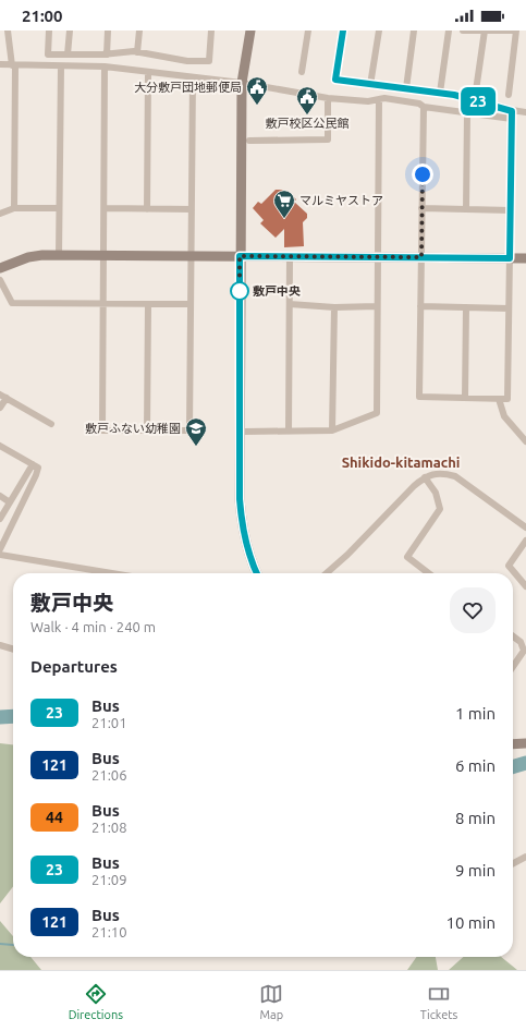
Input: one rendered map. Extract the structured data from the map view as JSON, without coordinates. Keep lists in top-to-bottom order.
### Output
{
  "districts": ["Shikido-kitamachi"],
  "places": {
    "public building": ["大分敷戸団地郵便局", "敷戸校区公民館"],
    "supermarket": ["マルミヤストア"],
    "other": ["敷戸中央"],
    "school or university": ["敷戸ふない幼稚園"]
  },
  "lines": ["bus line 23"],
  "page": {
    "status": "21:00",
    "on_map": "23",
    "heading": [
      ["敷戸中央", "Walk · 4 min · 240 m"],
      "Departures"
    ],
    "list": [
      {
        "mark": "23",
        "name": "Bus",
        "note": "21:01",
        "value": "1 min"
      },
      {
        "mark": "121",
        "name": "Bus",
        "note": "21:06",
        "value": "6 min"
      },
      {
        "mark": "44",
        "name": "Bus",
        "note": "21:08",
        "value": "8 min"
      },
      {
        "mark": "23",
        "name": "Bus",
        "note": "21:09",
        "value": "9 min"
      },
      {
        "mark": "121",
        "name": "Bus",
        "note": "21:10",
        "value": "10 min"
      }
    ],
    "tabs": ["Directions", "Map", "Tickets"]
  }
}
